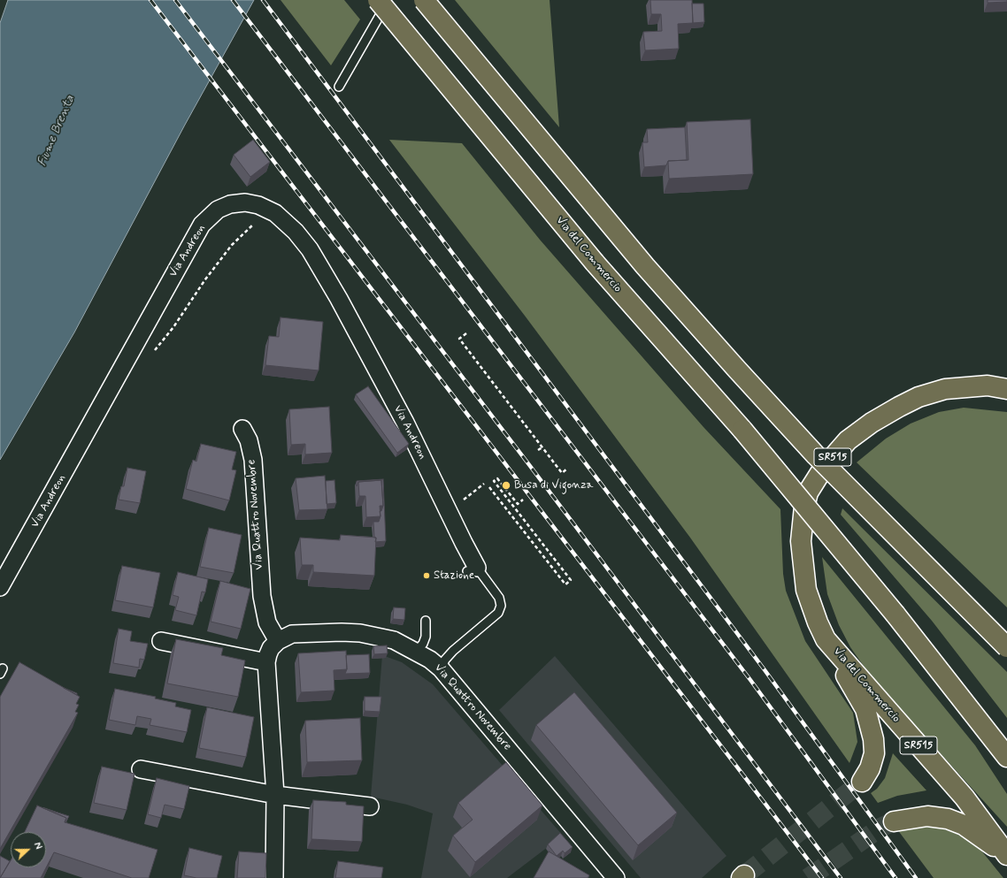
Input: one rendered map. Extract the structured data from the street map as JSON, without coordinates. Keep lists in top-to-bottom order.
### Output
{
  "streets": {
    "main road": ["Via del Commercio", "SR515"],
    "street": ["Via Andreon", "Via Quattro Novembre"]
  },
  "crossings": [
    ["Via del Commercio", "SR515"]
  ],
  "water": ["Fiume Brenta"],
  "places": ["Busa di Vigonza", "Stazione"],
  "north": "right"
}
